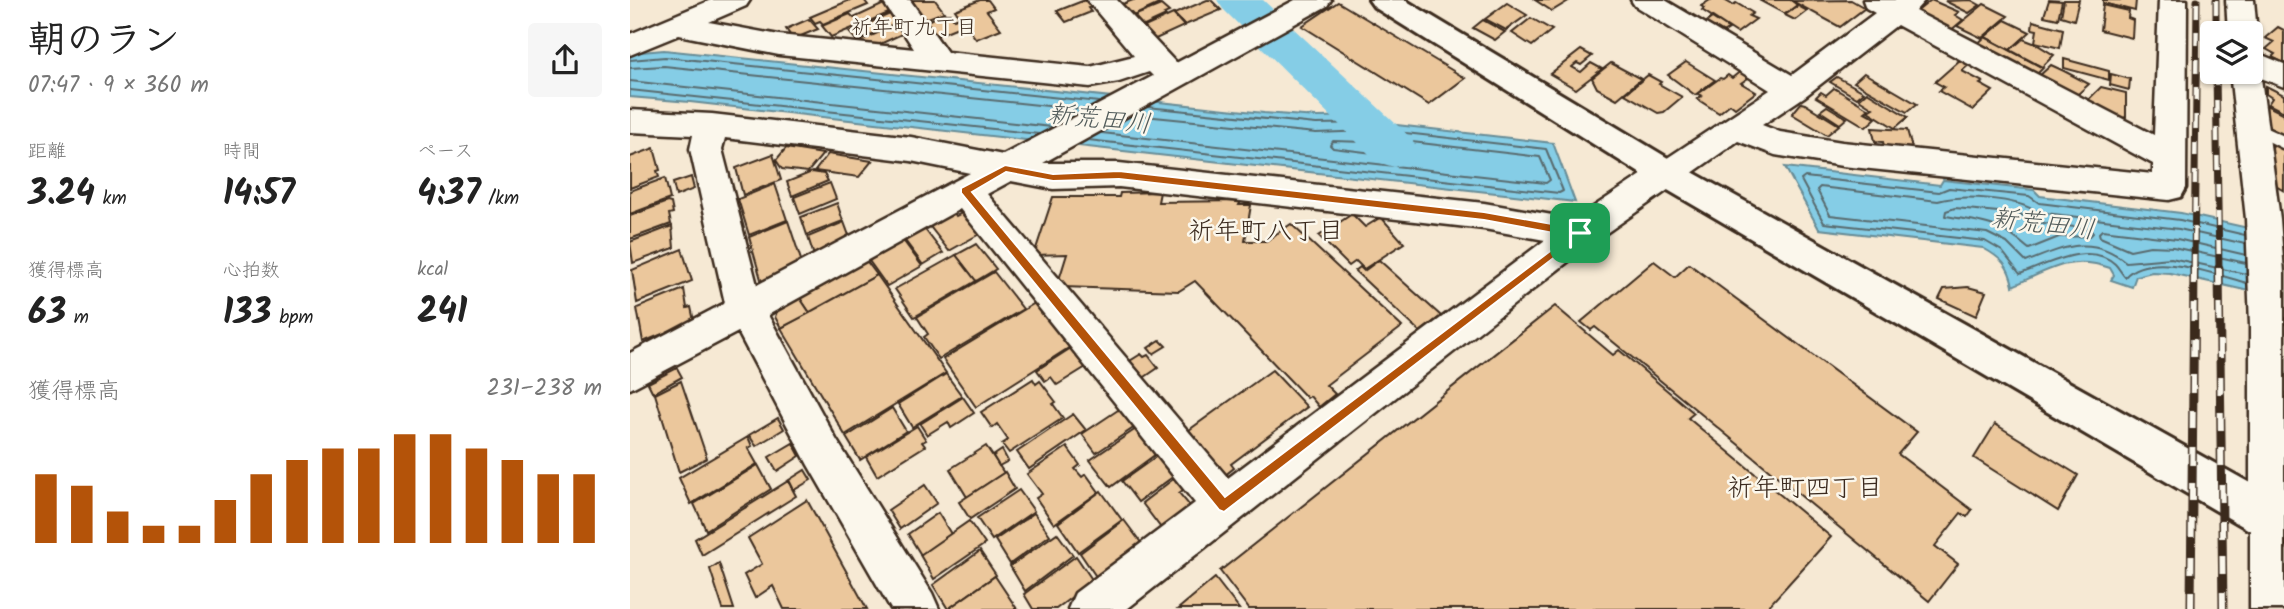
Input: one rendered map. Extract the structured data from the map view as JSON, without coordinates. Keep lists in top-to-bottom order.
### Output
{
  "districts": ["祈年町九丁目", "祈年町八丁目", "祈年町四丁目"],
  "water": ["新荒田川"],
  "page": {
    "heading": ["朝のラン", "07:47 · 9 × 360 m"],
    "stats": [
      ["距離", "3.24 km"],
      ["時間", "14:57"],
      ["ペース", "4:37 /km"],
      ["獲得標高", "63 m"],
      ["心拍数", "133 bpm"],
      ["kcal", "241"]
    ],
    "chart": ["獲得標高", "231–238 m"]
  }
}
